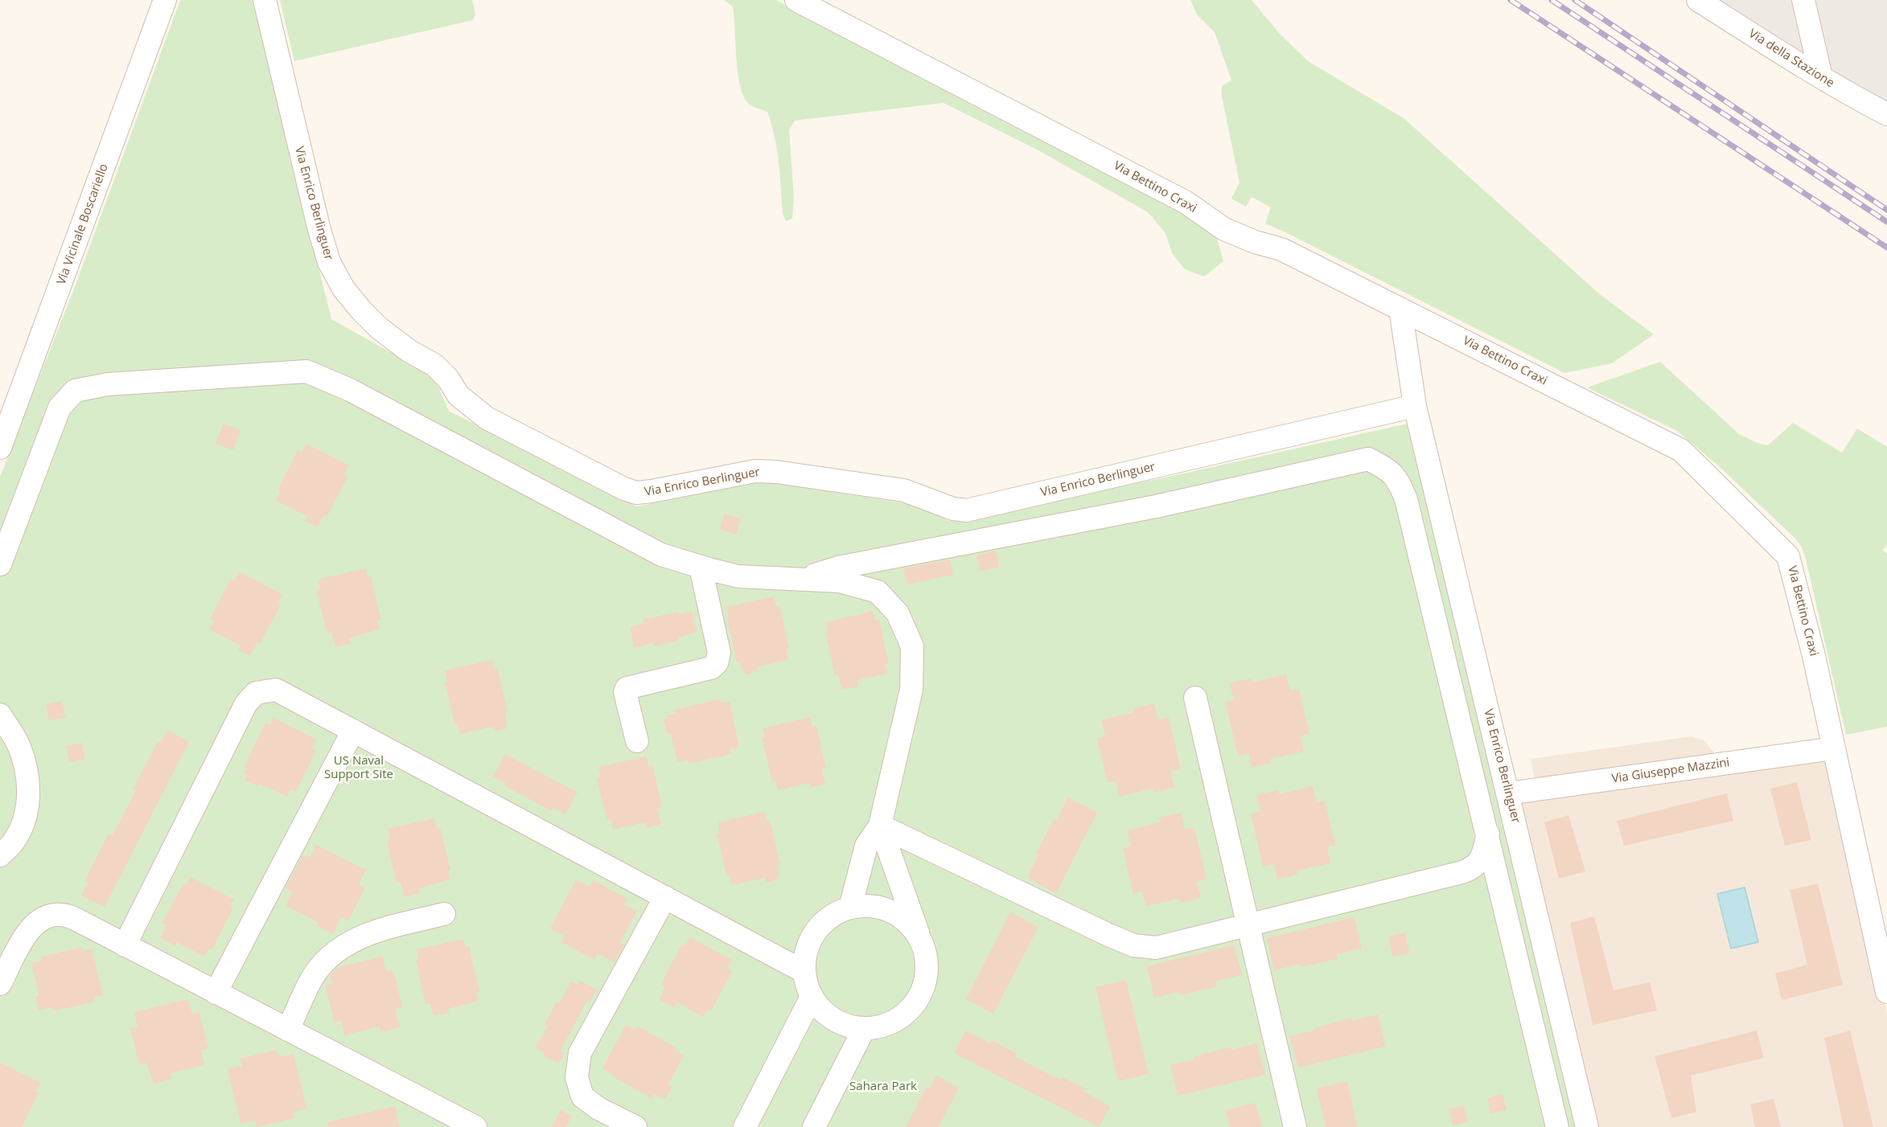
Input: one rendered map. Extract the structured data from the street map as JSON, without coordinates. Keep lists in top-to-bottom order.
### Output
{
  "streets": {
    "street": [
      "Via della Stazione",
      "Via Bettino Craxi",
      "Via Enrico Berlinguer",
      "Via Vicinale Boscariello",
      "Via Giuseppe Mazzini"
    ]
  },
  "crossings": [
    ["Via Bettino Craxi", "Via Enrico Berlinguer"],
    ["Via Bettino Craxi", "Via Giuseppe Mazzini"],
    ["Via Enrico Berlinguer", "Via Giuseppe Mazzini"]
  ],
  "parks": ["US Naval Support Site", "Sahara Park"]
}
